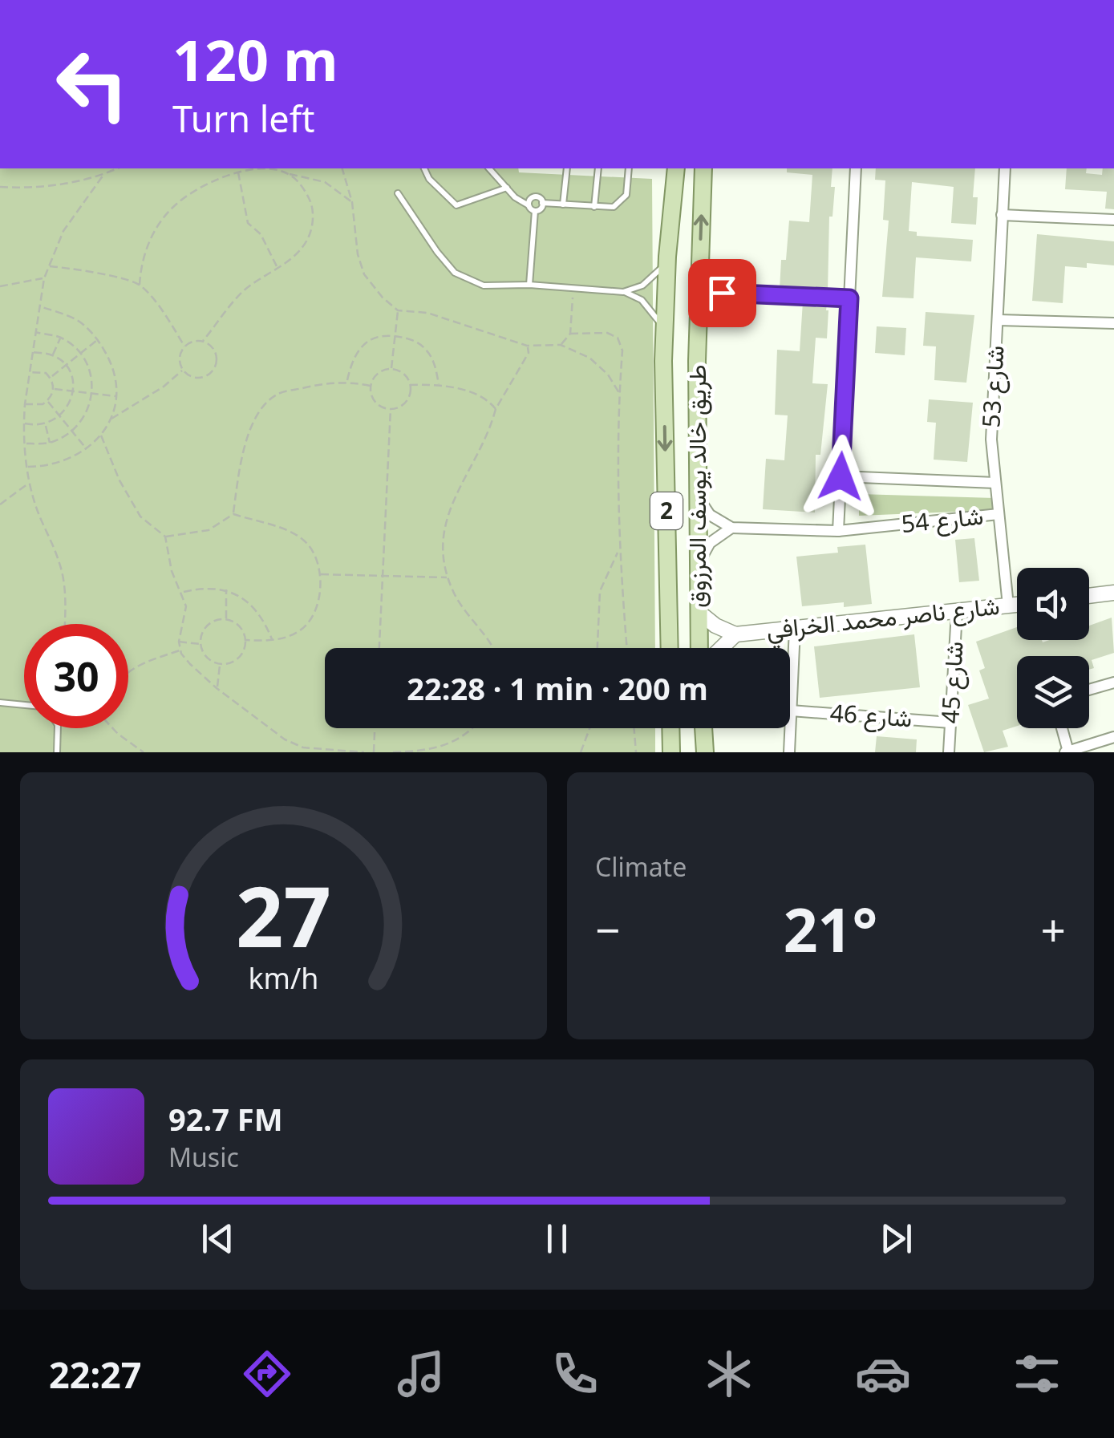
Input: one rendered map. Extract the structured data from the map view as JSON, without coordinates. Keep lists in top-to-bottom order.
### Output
{
  "streets": {
    "main road": ["طريق خالد يوسف المرزوق", "2"],
    "street": [
      "شارع 53",
      "شارع 54",
      "شارع ناصر محمد الخرافي",
      "شارع 45",
      "شارع 46"
    ]
  },
  "crossings": [
    ["شارع 53", "شارع 54"],
    ["شارع 53", "شارع ناصر محمد الخرافي"],
    ["طريق خالد يوسف المرزوق", "شارع ناصر محمد الخرافي"],
    ["شارع ناصر محمد الخرافي", "شارع 45"],
    ["شارع 45", "شارع 46"]
  ],
  "page": {
    "turn": ["120 m", "Turn left"],
    "limit": "30",
    "trip": "22:28 · 1 min · 200 m",
    "tile": "Climate",
    "heat": ["−", "21°", "+"],
    "song": ["92.7 FM", "Music"],
    "tabs": "22:27",
    "gauge": ["27", "km/h"]
  }
}
